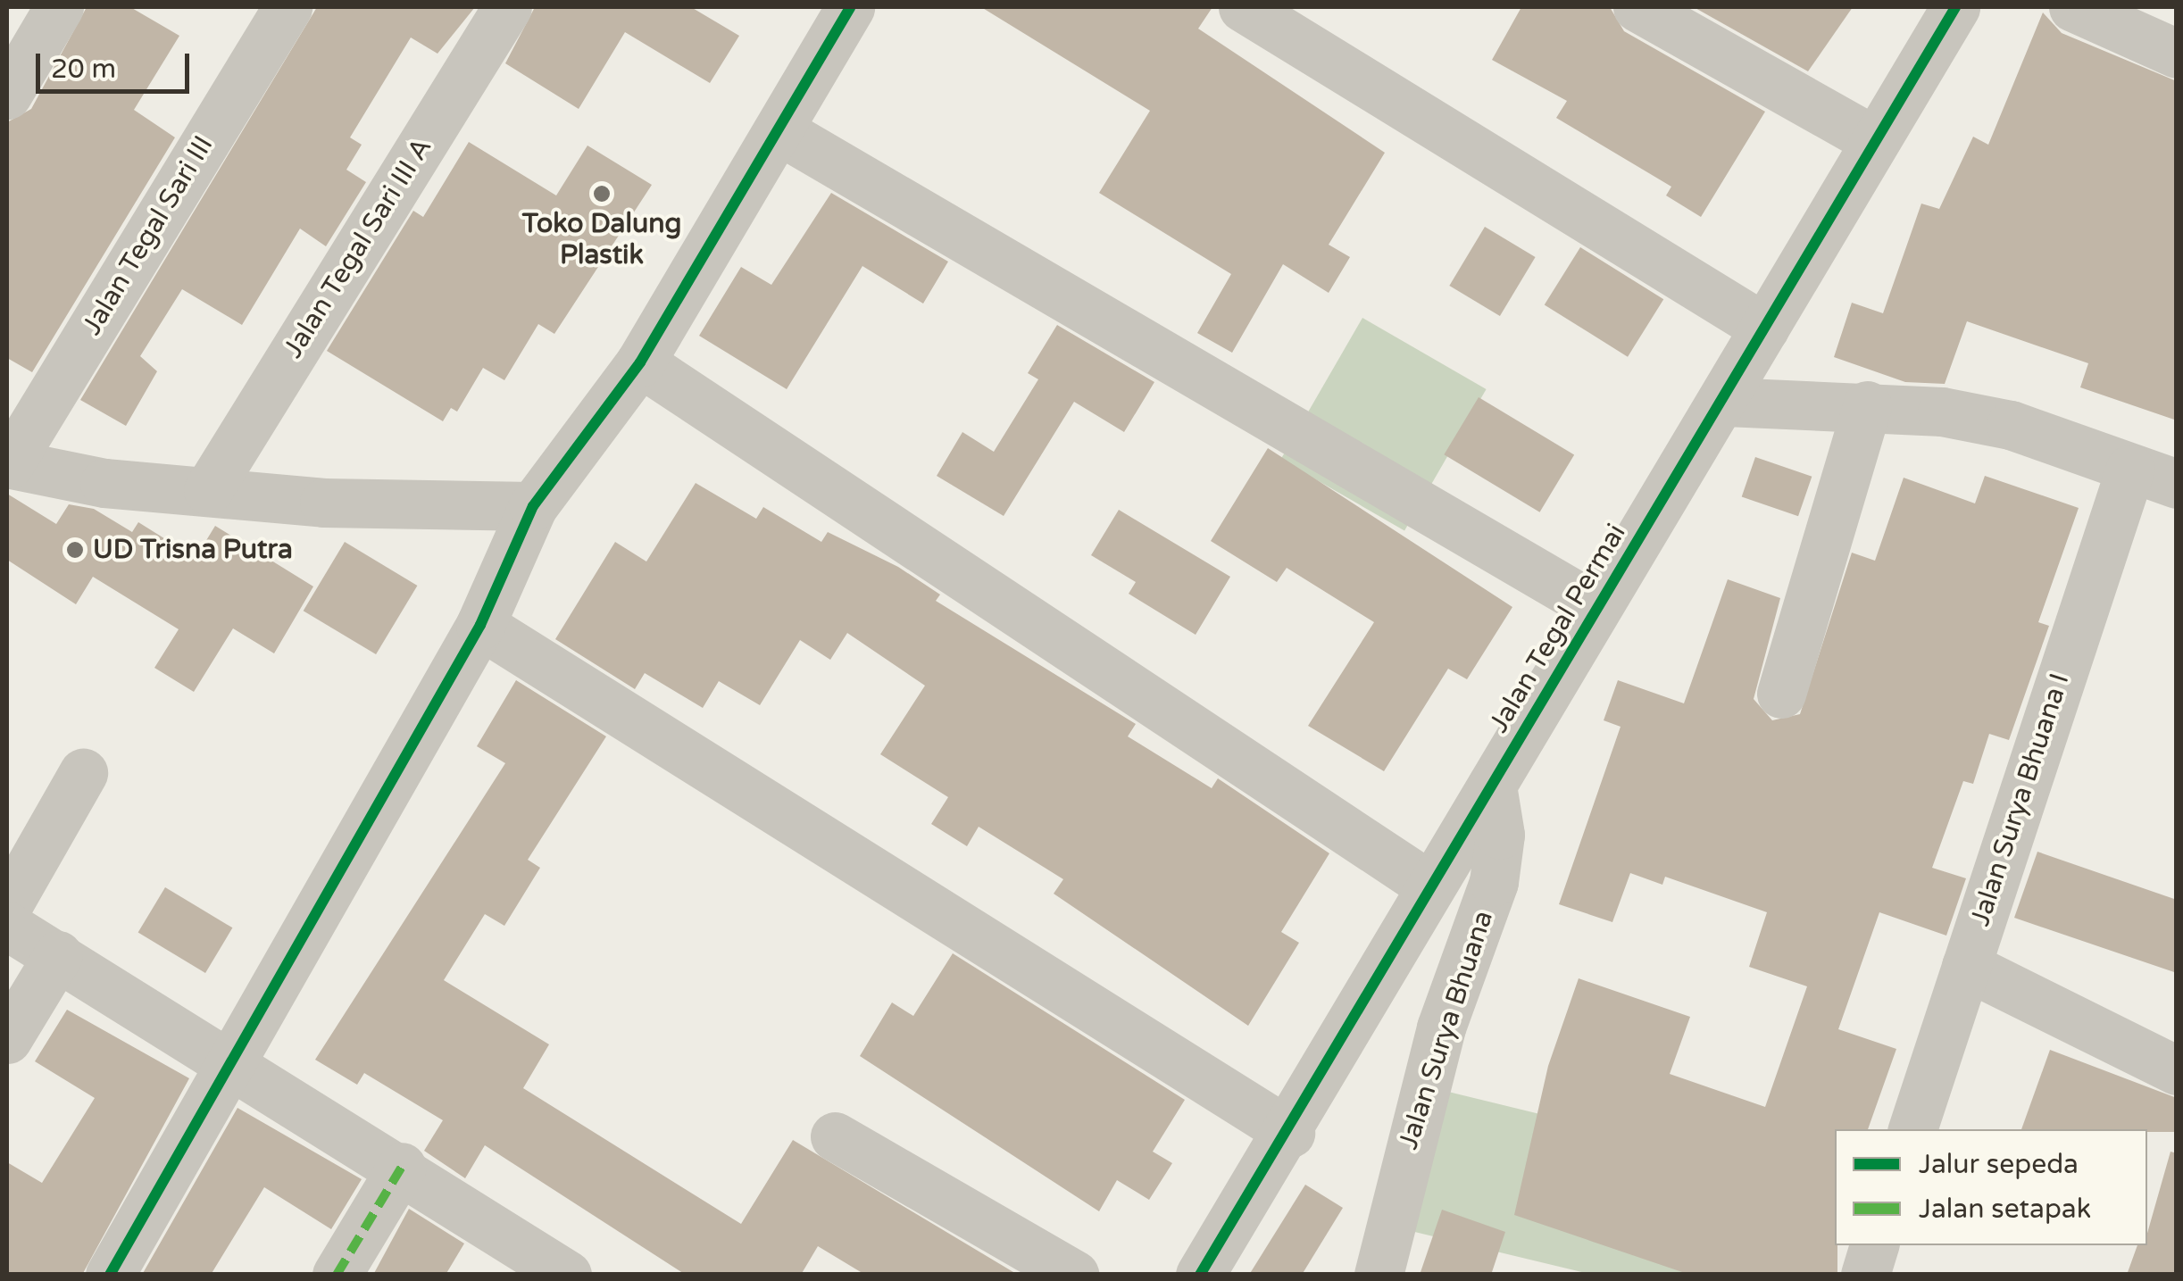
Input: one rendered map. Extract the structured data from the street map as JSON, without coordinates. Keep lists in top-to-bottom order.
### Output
{
  "streets": {
    "street": [
      "Jalan Tegal Sari III",
      "Jalan Tegal Sari III A",
      "Jalan Tegal Permai",
      "Jalan Surya Bhuana I",
      "Jalan Surya Bhuana"
    ]
  },
  "crossings": [
    ["Jalan Tegal Permai", "Jalan Surya Bhuana"]
  ],
  "places": ["Toko Dalung Plastik", "UD Trisna Putra"],
  "legend": ["Jalur sepeda", "Jalan setapak"],
  "scale_bar": "20 m"
}
